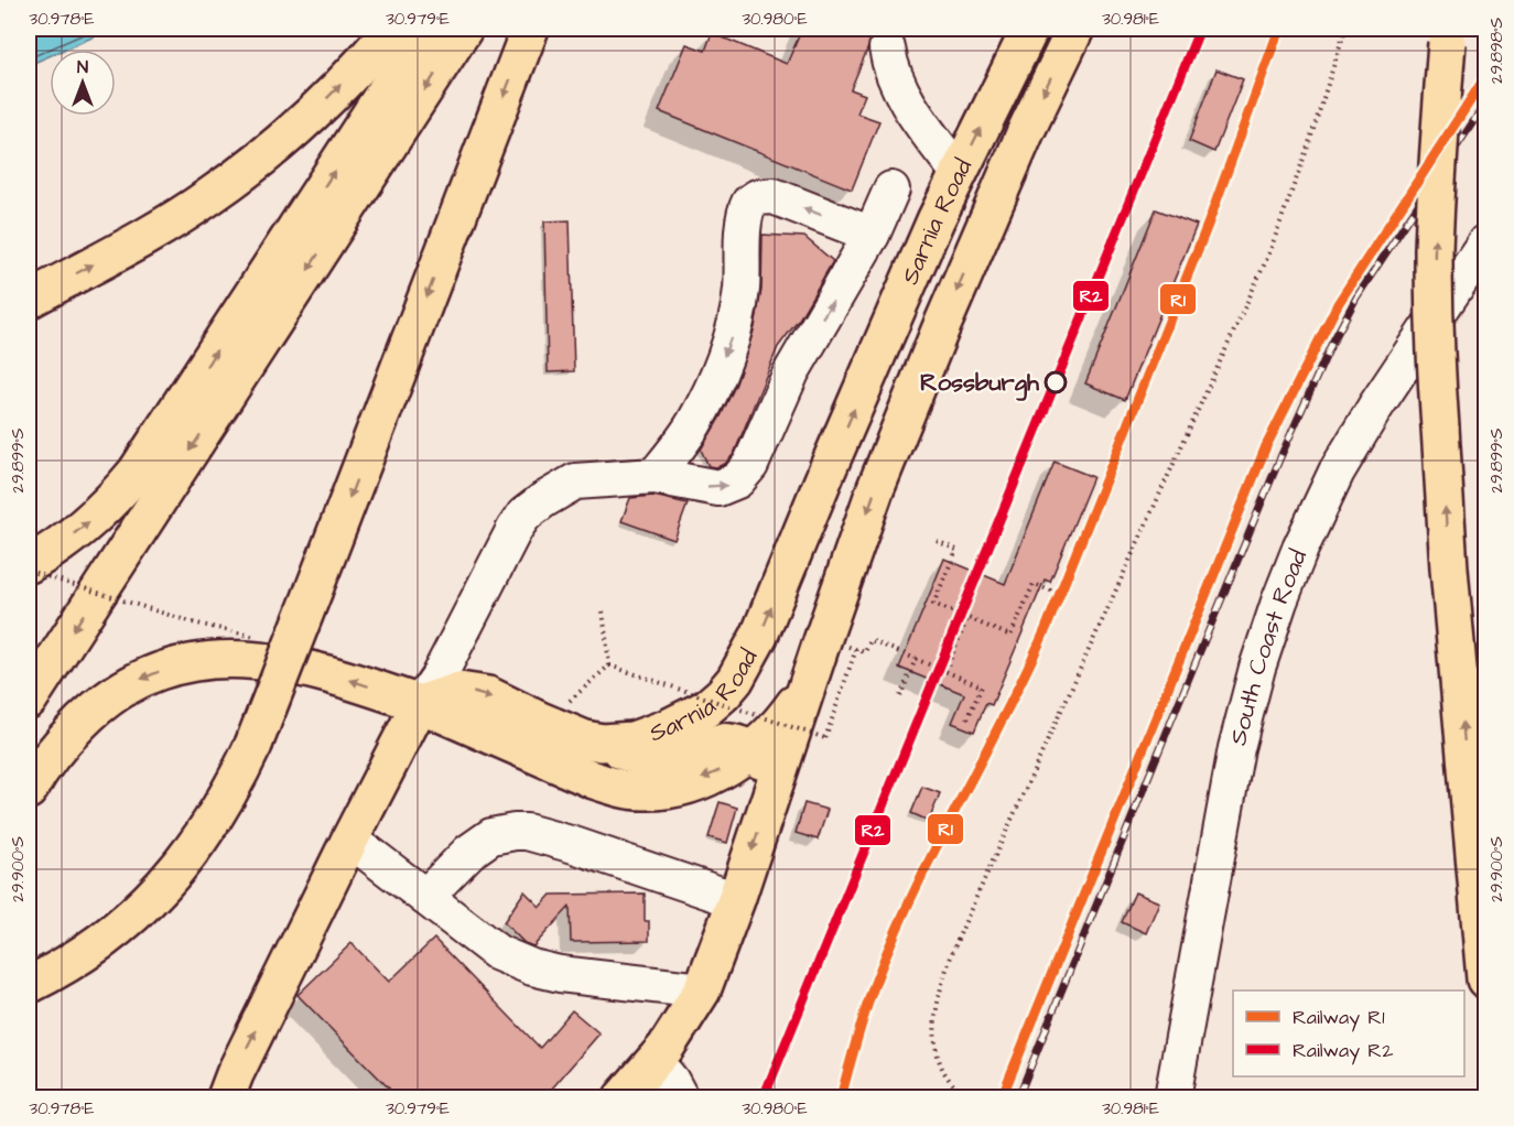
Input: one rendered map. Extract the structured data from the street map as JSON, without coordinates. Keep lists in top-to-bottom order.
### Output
{
  "streets": {
    "main road": ["Sarnia Road"],
    "street": ["South Coast Road"]
  },
  "places": ["Rossburgh"],
  "lines": ["rail line R1", "rail line R2"],
  "legend": ["Railway R1", "Railway R2"],
  "north": "top",
  "coordinates": [
    "30.978°E",
    "30.979°E",
    "30.980°E",
    "30.981°E",
    "29.898°S",
    "29.899°S",
    "29.900°S"
  ]
}
